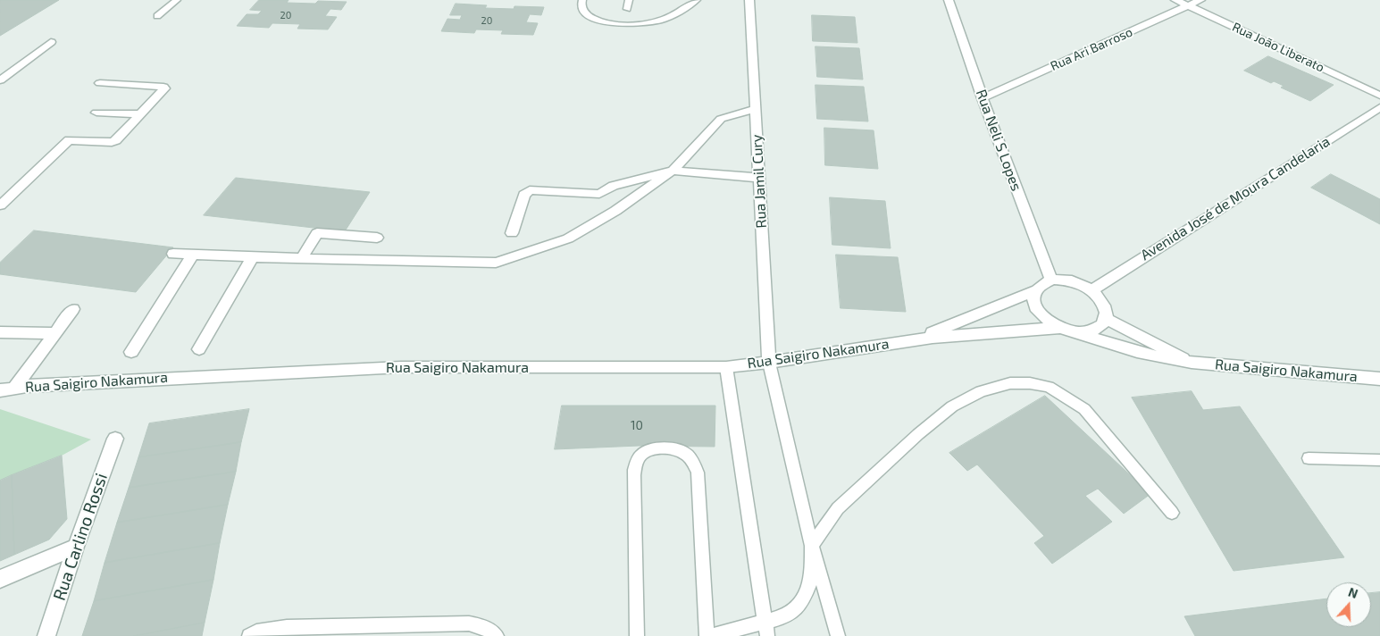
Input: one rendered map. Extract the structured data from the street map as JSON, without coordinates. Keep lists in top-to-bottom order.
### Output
{
  "streets": {
    "street": [
      "Rua João Liberato",
      "Rua Ari Barroso",
      "Rua Neli S Lopes",
      "Rua Jamil Cury",
      "Avenida José de Moura Candelaria",
      "Rua Saigiro Nakamura",
      "Rua Carlino Rossi"
    ]
  },
  "crossings": [
    ["Rua João Liberato", "Rua Ari Barroso"],
    ["Rua Ari Barroso", "Rua Neli S Lopes"],
    ["Rua Neli S Lopes", "Avenida José de Moura Candelaria"],
    ["Rua Neli S Lopes", "Rua Saigiro Nakamura"],
    ["Rua Jamil Cury", "Rua Saigiro Nakamura"],
    ["Avenida José de Moura Candelaria", "Rua Saigiro Nakamura"]
  ],
  "house_numbers": ["20", "20", "10"],
  "north": "top"
}
